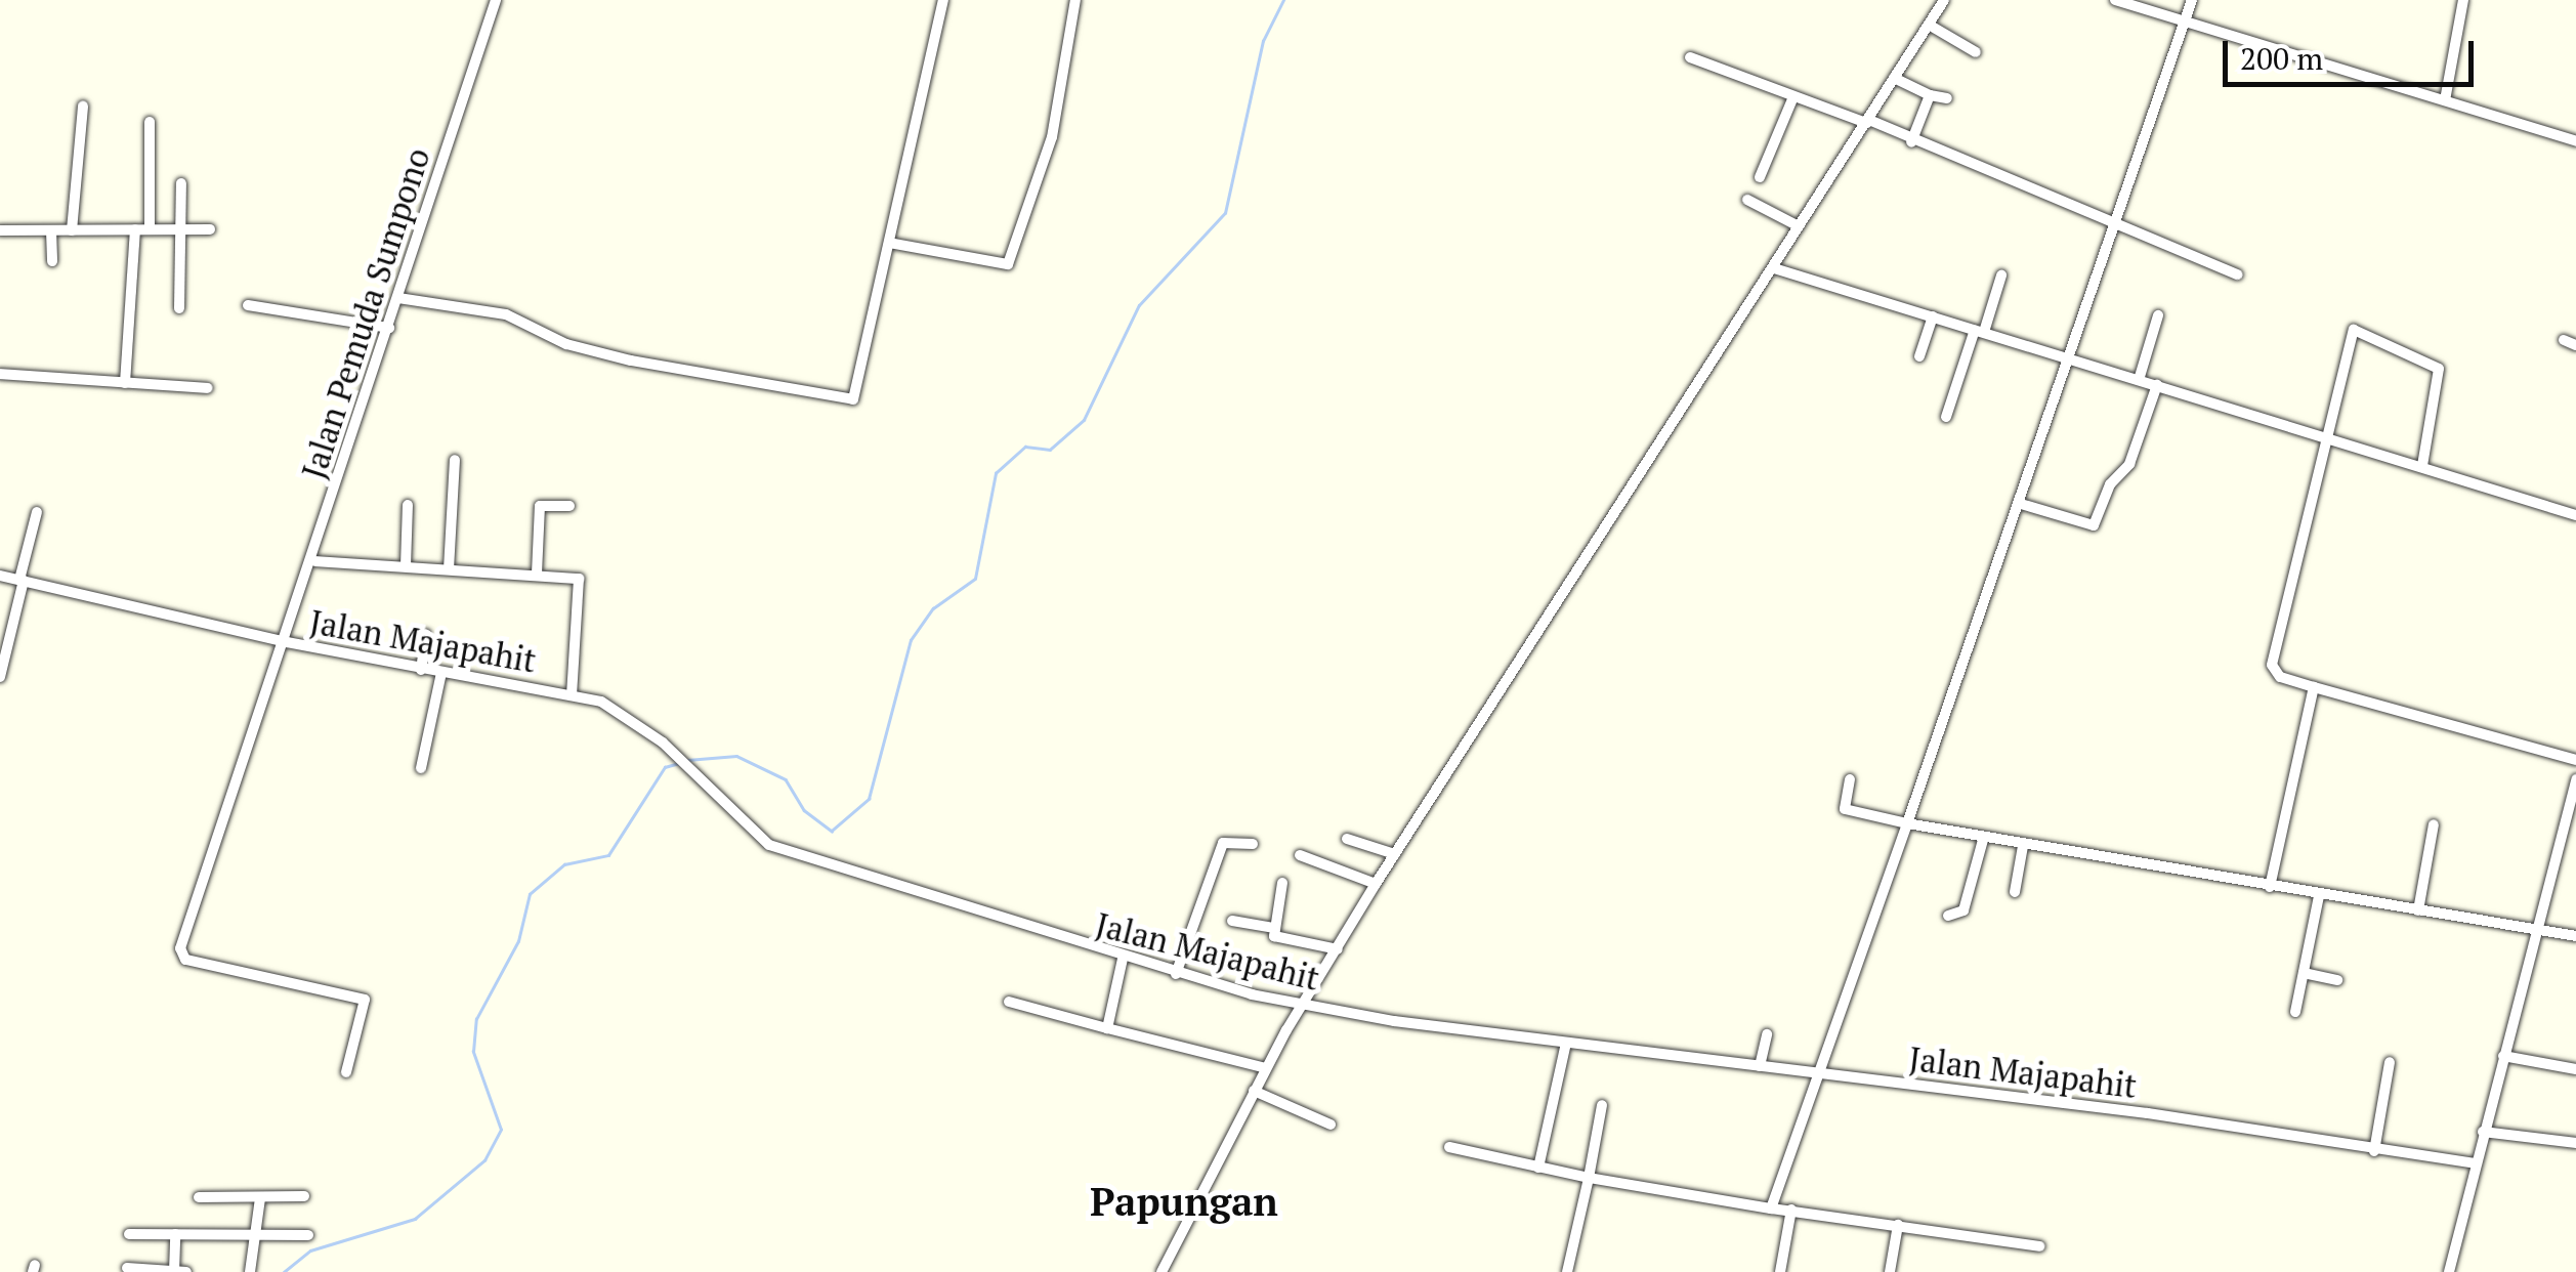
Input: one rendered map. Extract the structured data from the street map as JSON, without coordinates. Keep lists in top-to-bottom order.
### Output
{
  "streets": {
    "street": ["Jalan Pemuda Sumpono", "Jalan Majapahit"]
  },
  "crossings": [
    ["Jalan Pemuda Sumpono", "Jalan Majapahit"]
  ],
  "districts": ["Papungan"],
  "scale_bar": "200 m"
}
